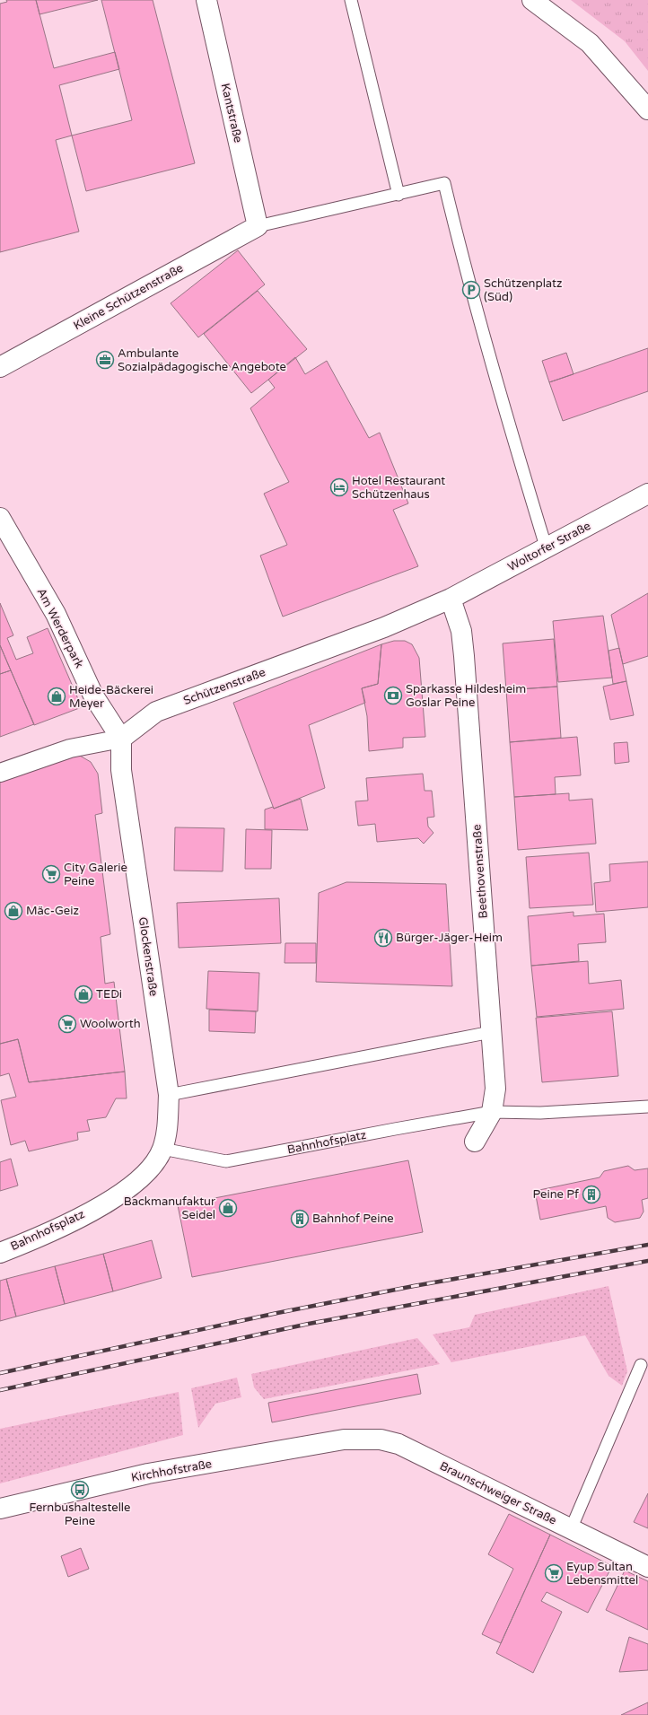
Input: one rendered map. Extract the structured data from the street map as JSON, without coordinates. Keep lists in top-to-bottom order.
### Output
{
  "streets": {
    "street": [
      "Kantstraße",
      "Kleine Schützenstraße",
      "Woltorfer Straße",
      "Am Werderpark",
      "Schützenstraße",
      "Beethovenstraße",
      "Glockenstraße",
      "Bahnhofsplatz",
      "Kirchhofstraße",
      "Braunschweiger Straße"
    ]
  },
  "crossings": [
    ["Kantstraße", "Kleine Schützenstraße"],
    ["Woltorfer Straße", "Schützenstraße"],
    ["Woltorfer Straße", "Beethovenstraße"],
    ["Am Werderpark", "Schützenstraße"],
    ["Am Werderpark", "Glockenstraße"],
    ["Schützenstraße", "Beethovenstraße"],
    ["Schützenstraße", "Glockenstraße"],
    ["Beethovenstraße", "Bahnhofsplatz"],
    ["Glockenstraße", "Bahnhofsplatz"],
    ["Kirchhofstraße", "Braunschweiger Straße"]
  ],
  "places": {
    "parking": ["Schützenplatz (Süd)"],
    "office": ["Ambulante Sozialpädagogische Angebote"],
    "hotel": ["Hotel Restaurant Schützenhaus"],
    "bank": ["Sparkasse Hildesheim Goslar Peine"],
    "shop": [
      "Heide-Bäckerei Meyer",
      "Mäc-Geiz",
      "TEDi",
      "Backmanufaktur Seidel"
    ],
    "supermarket": ["City Galerie Peine", "Woolworth", "Eyup Sultan Lebensmittel"],
    "restaurant": ["Bürger-Jäger-Heim"],
    "building": ["Peine Pf", "Bahnhof Peine"],
    "bus stop": ["Fernbushaltestelle Peine"]
  }
}
